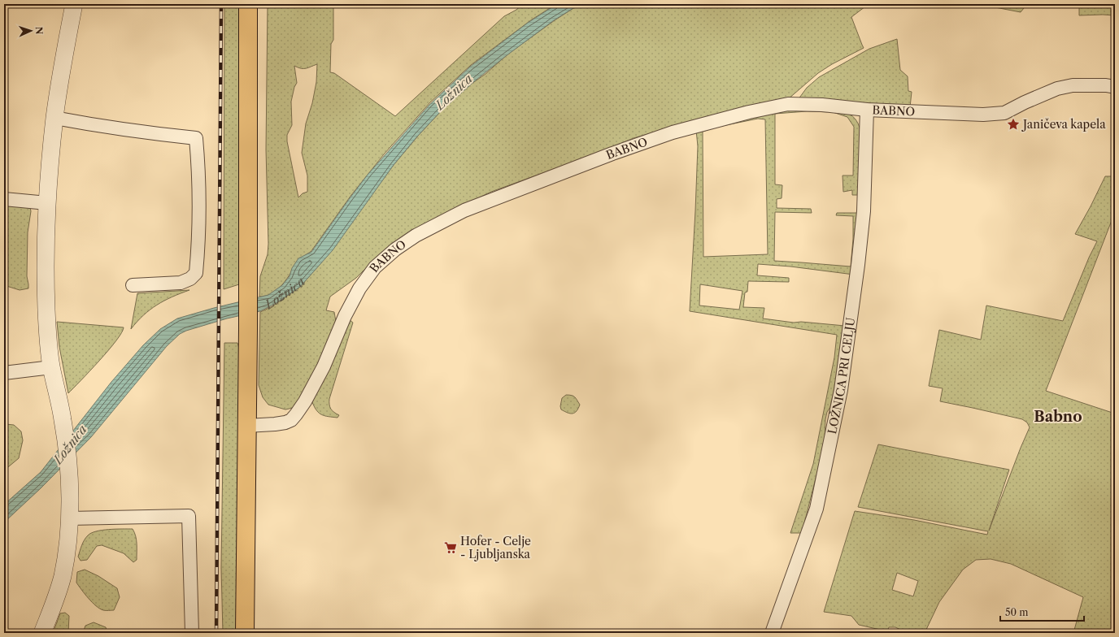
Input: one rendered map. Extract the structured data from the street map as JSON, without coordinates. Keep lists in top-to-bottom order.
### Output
{
  "streets": {
    "street": ["BABNO", "LOŽNICA PRI CELJU"]
  },
  "crossings": [
    ["BABNO", "LOŽNICA PRI CELJU"]
  ],
  "districts": ["Babno"],
  "water": ["Ložnica"],
  "places": {
    "place": ["Janičeva kapela"],
    "supermarket": ["Hofer - Celje - Ljubljanska"]
  },
  "scale_bar": "50 m",
  "north": "right"
}
